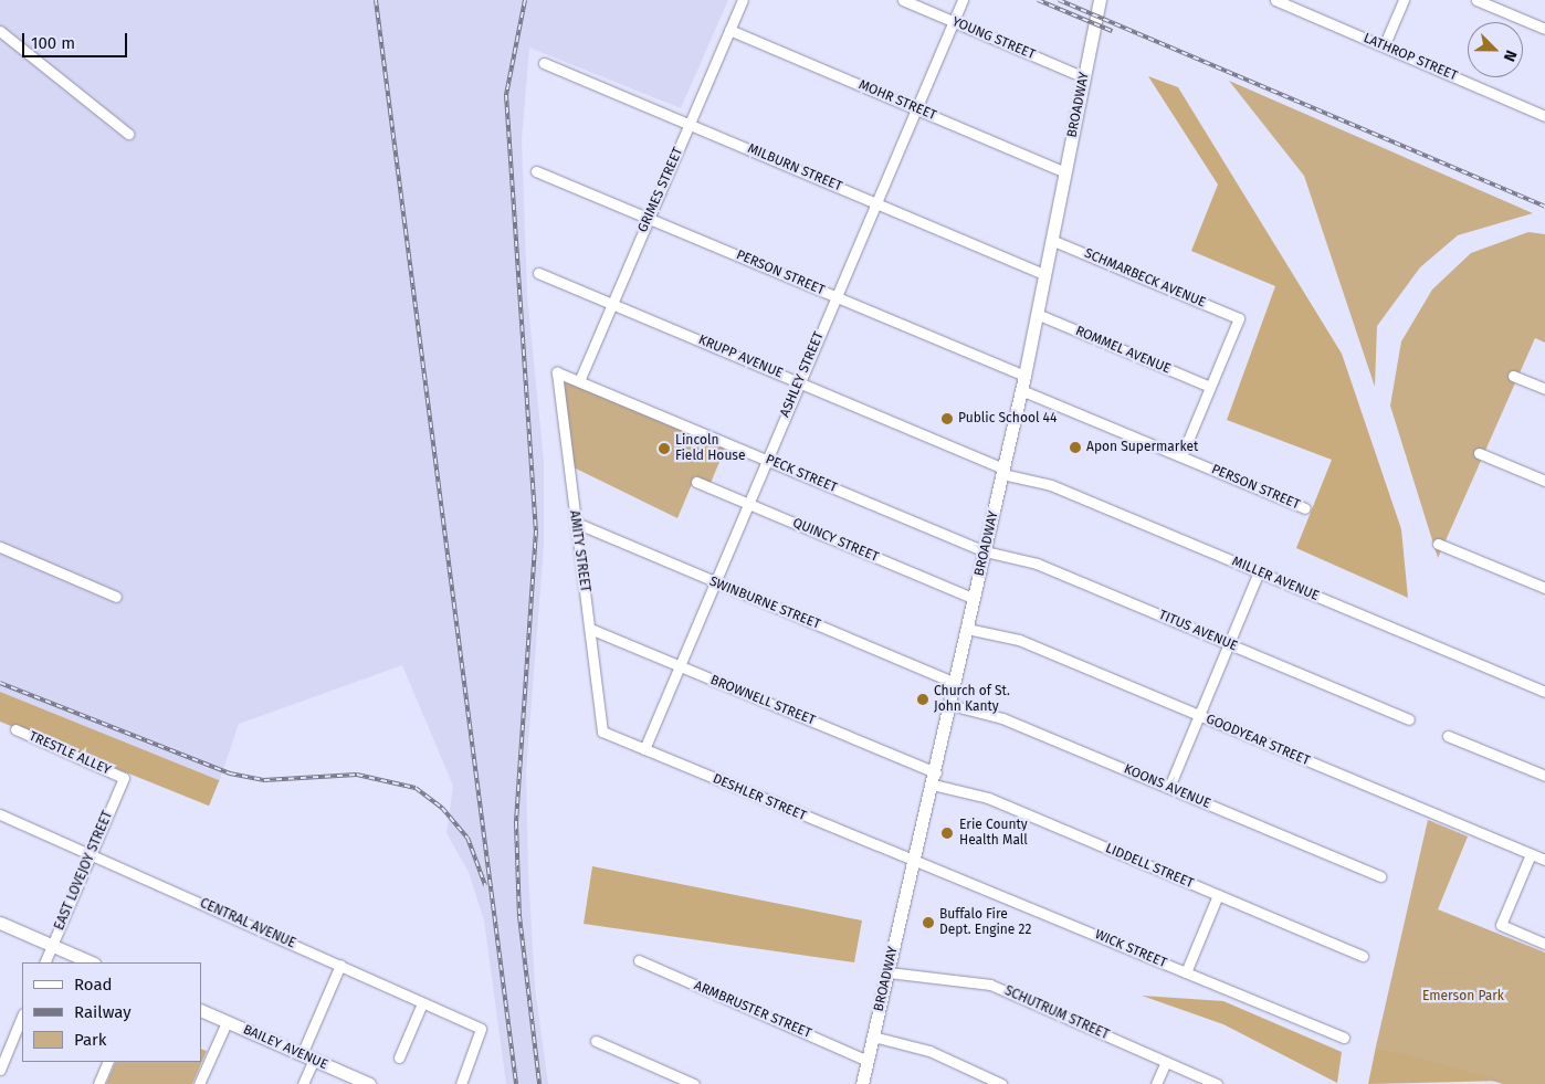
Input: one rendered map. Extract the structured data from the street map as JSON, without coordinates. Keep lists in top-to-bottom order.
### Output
{
  "streets": {
    "main road": ["BROADWAY", "BAILEY AVENUE"],
    "street": [
      "YOUNG STREET",
      "LATHROP STREET",
      "MOHR STREET",
      "MILBURN STREET",
      "GRIMES STREET",
      "PERSON STREET",
      "SCHMARBECK AVENUE",
      "ROMMEL AVENUE",
      "KRUPP AVENUE",
      "ASHLEY STREET",
      "PECK STREET",
      "QUINCY STREET",
      "AMITY STREET",
      "MILLER AVENUE",
      "SWINBURNE STREET",
      "TITUS AVENUE",
      "BROWNELL STREET",
      "GOODYEAR STREET",
      "TRESTLE ALLEY",
      "KOONS AVENUE",
      "DESHLER STREET",
      "LIDDELL STREET",
      "EAST LOVEJOY STREET",
      "CENTRAL AVENUE",
      "WICK STREET",
      "ARMBRUSTER STREET",
      "SCHUTRUM STREET"
    ]
  },
  "crossings": [
    ["YOUNG STREET", "BROADWAY"],
    ["YOUNG STREET", "ASHLEY STREET"],
    ["MOHR STREET", "BROADWAY"],
    ["MOHR STREET", "GRIMES STREET"],
    ["MOHR STREET", "ASHLEY STREET"],
    ["BROADWAY", "MILBURN STREET"],
    ["BROADWAY", "PERSON STREET"],
    ["BROADWAY", "SCHMARBECK AVENUE"],
    ["BROADWAY", "ROMMEL AVENUE"],
    ["BROADWAY", "KRUPP AVENUE"],
    ["BROADWAY", "PECK STREET"],
    ["BROADWAY", "QUINCY STREET"],
    ["BROADWAY", "MILLER AVENUE"],
    ["BROADWAY", "SWINBURNE STREET"],
    ["BROADWAY", "TITUS AVENUE"],
    ["BROADWAY", "BROWNELL STREET"],
    ["BROADWAY", "GOODYEAR STREET"],
    ["BROADWAY", "KOONS AVENUE"],
    ["BROADWAY", "DESHLER STREET"],
    ["BROADWAY", "LIDDELL STREET"],
    ["BROADWAY", "WICK STREET"],
    ["BROADWAY", "ARMBRUSTER STREET"],
    ["BROADWAY", "SCHUTRUM STREET"],
    ["MILBURN STREET", "GRIMES STREET"],
    ["MILBURN STREET", "ASHLEY STREET"],
    ["GRIMES STREET", "PERSON STREET"],
    ["GRIMES STREET", "KRUPP AVENUE"],
    ["GRIMES STREET", "PECK STREET"],
    ["PERSON STREET", "ASHLEY STREET"],
    ["SCHMARBECK AVENUE", "ROMMEL AVENUE"],
    ["KRUPP AVENUE", "ASHLEY STREET"],
    ["KRUPP AVENUE", "MILLER AVENUE"],
    ["ASHLEY STREET", "PECK STREET"],
    ["ASHLEY STREET", "QUINCY STREET"],
    ["ASHLEY STREET", "SWINBURNE STREET"],
    ["ASHLEY STREET", "BROWNELL STREET"],
    ["ASHLEY STREET", "DESHLER STREET"],
    ["PECK STREET", "AMITY STREET"],
    ["PECK STREET", "TITUS AVENUE"],
    ["AMITY STREET", "SWINBURNE STREET"],
    ["AMITY STREET", "BROWNELL STREET"],
    ["AMITY STREET", "DESHLER STREET"],
    ["TRESTLE ALLEY", "EAST LOVEJOY STREET"],
    ["DESHLER STREET", "WICK STREET"],
    ["EAST LOVEJOY STREET", "CENTRAL AVENUE"]
  ],
  "parks": ["Emerson Park"],
  "places": [
    "Public School 44",
    "Apon Supermarket",
    "Lincoln Field House",
    "Church of St. John Kanty",
    "Erie County Health Mall",
    "Buffalo Fire Dept. Engine 22"
  ],
  "legend": ["Road", "Railway", "Park"],
  "scale_bar": "100 m",
  "north": "bottom right"
}
